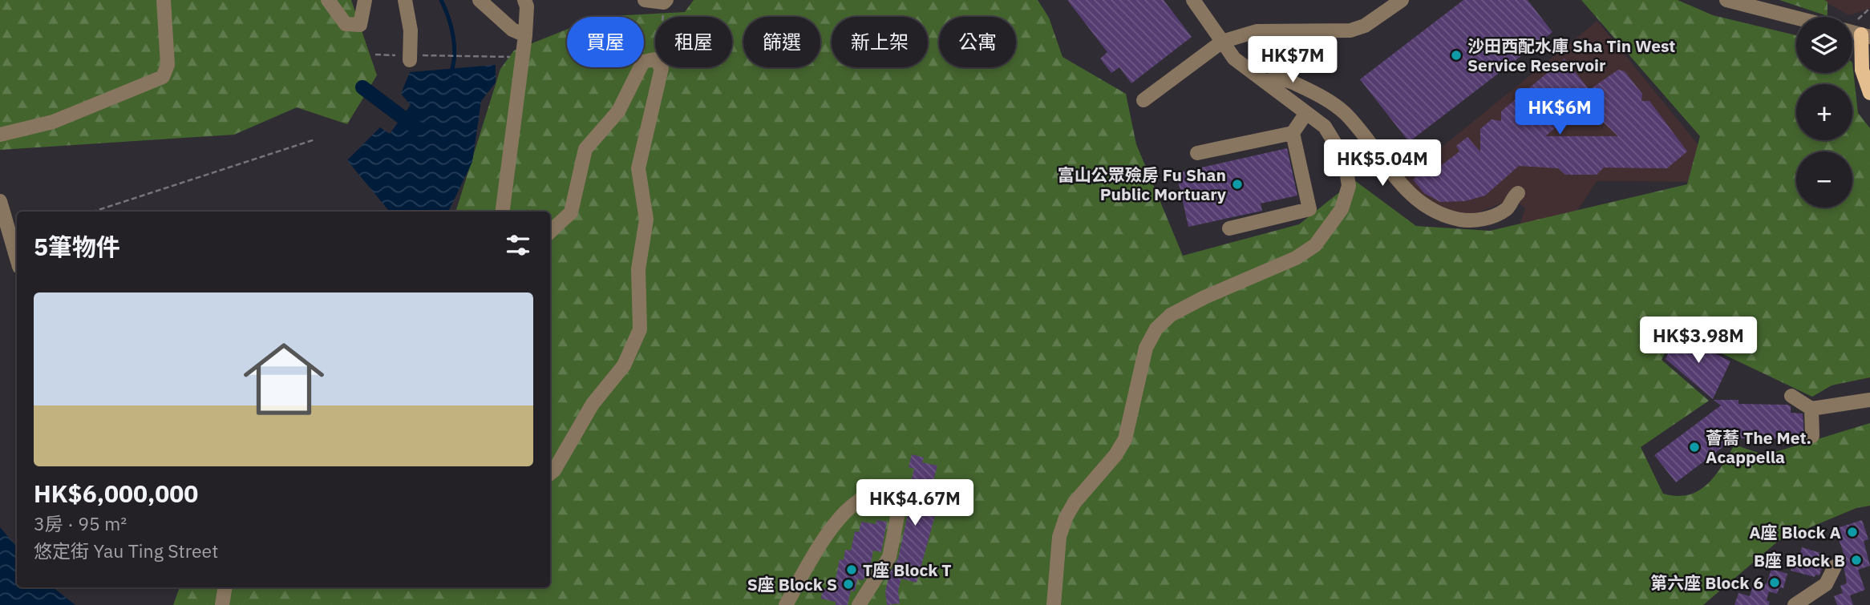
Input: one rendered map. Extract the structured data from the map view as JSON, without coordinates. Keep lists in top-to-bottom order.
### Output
{
  "places": [
    "沙田西配水庫 Sha Tin West Service Reservoir",
    "富山公眾殮房 Fu Shan Public Mortuary",
    "薈蕎 The Met. Acappella",
    "A座 Block A",
    "B座 Block B",
    "T座 Block T",
    "第六座 Block 6",
    "S座 Block S"
  ],
  "page": {
    "map_buttons": ["+", "−"],
    "chip": [
      "買屋",
      "租屋",
      "篩選",
      "新上架",
      "公寓"
    ],
    "price": [
      "HK$7M",
      "HK$6M",
      "HK$5.04M",
      "HK$3.98M",
      "HK$4.67M"
    ],
    "heading": "5筆物件",
    "list": [
      {
        "name": "HK$6,000,000",
        "note": "3房 · 95 m² · 悠定街 Yau Ting Street"
      }
    ]
  }
}
